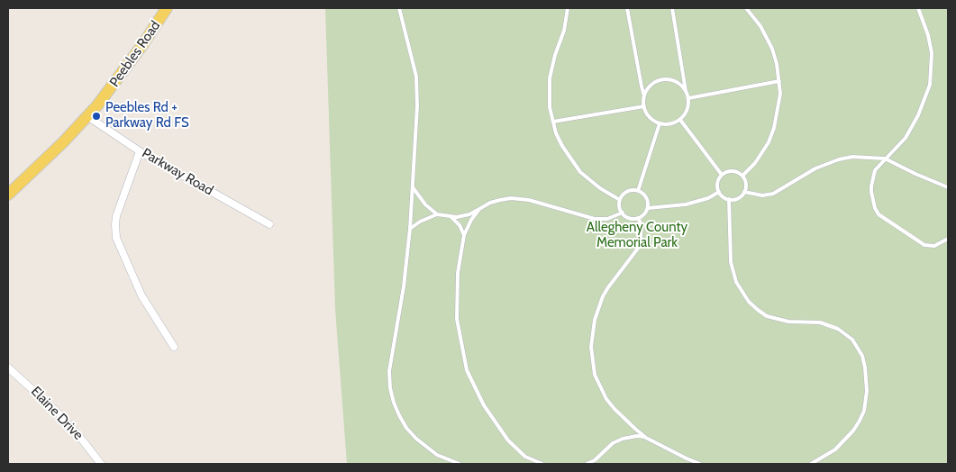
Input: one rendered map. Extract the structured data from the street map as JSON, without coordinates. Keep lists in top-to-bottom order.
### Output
{
  "streets": {
    "main road": ["Peebles Road"],
    "street": ["Parkway Road", "Elaine Drive"]
  },
  "crossings": [
    ["Peebles Road", "Parkway Road"]
  ],
  "parks": ["Allegheny County Memorial Park"],
  "places": ["Peebles Rd + Parkway Rd FS"]
}
